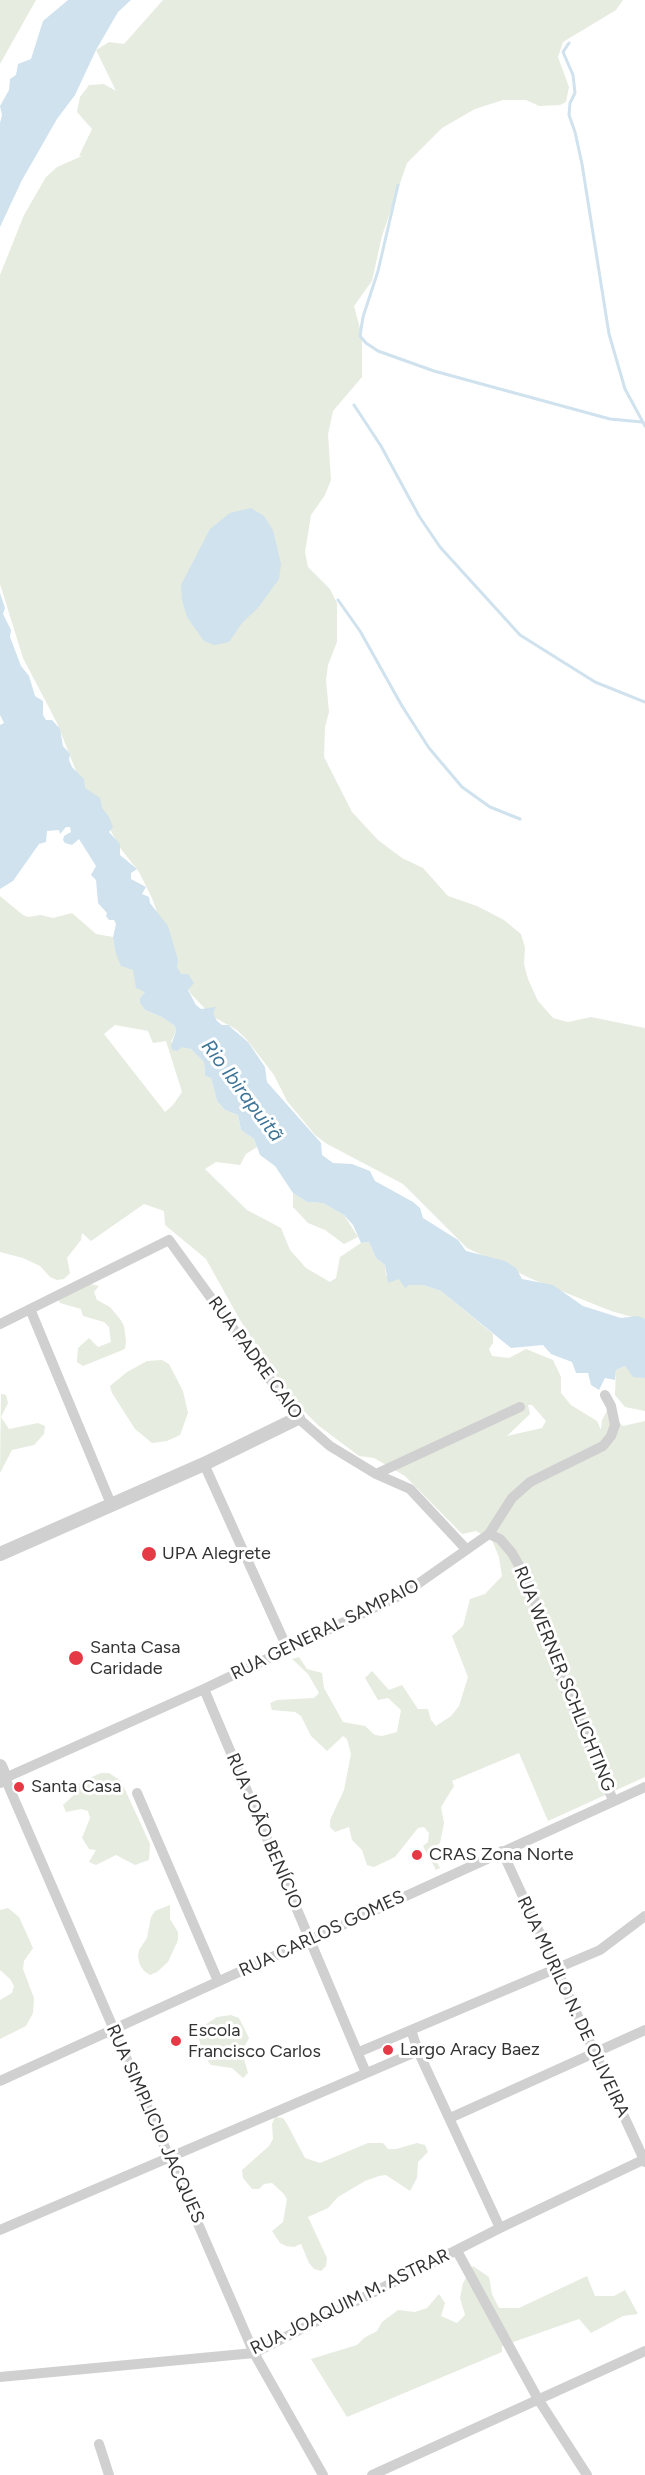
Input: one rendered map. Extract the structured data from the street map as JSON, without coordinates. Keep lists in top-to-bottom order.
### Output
{
  "streets": {
    "street": [
      "RUA PADRE CAIO",
      "RUA GENERAL SAMPAIO",
      "RUA WERNER SCHLICHTING",
      "RUA JOÃO BENÍCIO",
      "RUA CARLOS GOMES",
      "RUA MURILO N. DE OLIVEIRA",
      "RUA SIMPLICIO JACQUES",
      "RUA JOAQUIM M. ASTRAR"
    ]
  },
  "crossings": [
    ["RUA PADRE CAIO", "RUA GENERAL SAMPAIO"],
    ["RUA GENERAL SAMPAIO", "RUA WERNER SCHLICHTING"],
    ["RUA GENERAL SAMPAIO", "RUA JOÃO BENÍCIO"],
    ["RUA GENERAL SAMPAIO", "RUA SIMPLICIO JACQUES"],
    ["RUA WERNER SCHLICHTING", "RUA CARLOS GOMES"],
    ["RUA JOÃO BENÍCIO", "RUA CARLOS GOMES"],
    ["RUA CARLOS GOMES", "RUA MURILO N. DE OLIVEIRA"],
    ["RUA CARLOS GOMES", "RUA SIMPLICIO JACQUES"],
    ["RUA MURILO N. DE OLIVEIRA", "RUA JOAQUIM M. ASTRAR"],
    ["RUA SIMPLICIO JACQUES", "RUA JOAQUIM M. ASTRAR"]
  ],
  "water": ["Rio Ibirapuitã"],
  "places": [
    "UPA Alegrete",
    "Santa Casa Caridade",
    "Santa Casa",
    "CRAS Zona Norte",
    "Escola Francisco Carlos",
    "Largo Aracy Baez"
  ]
}
